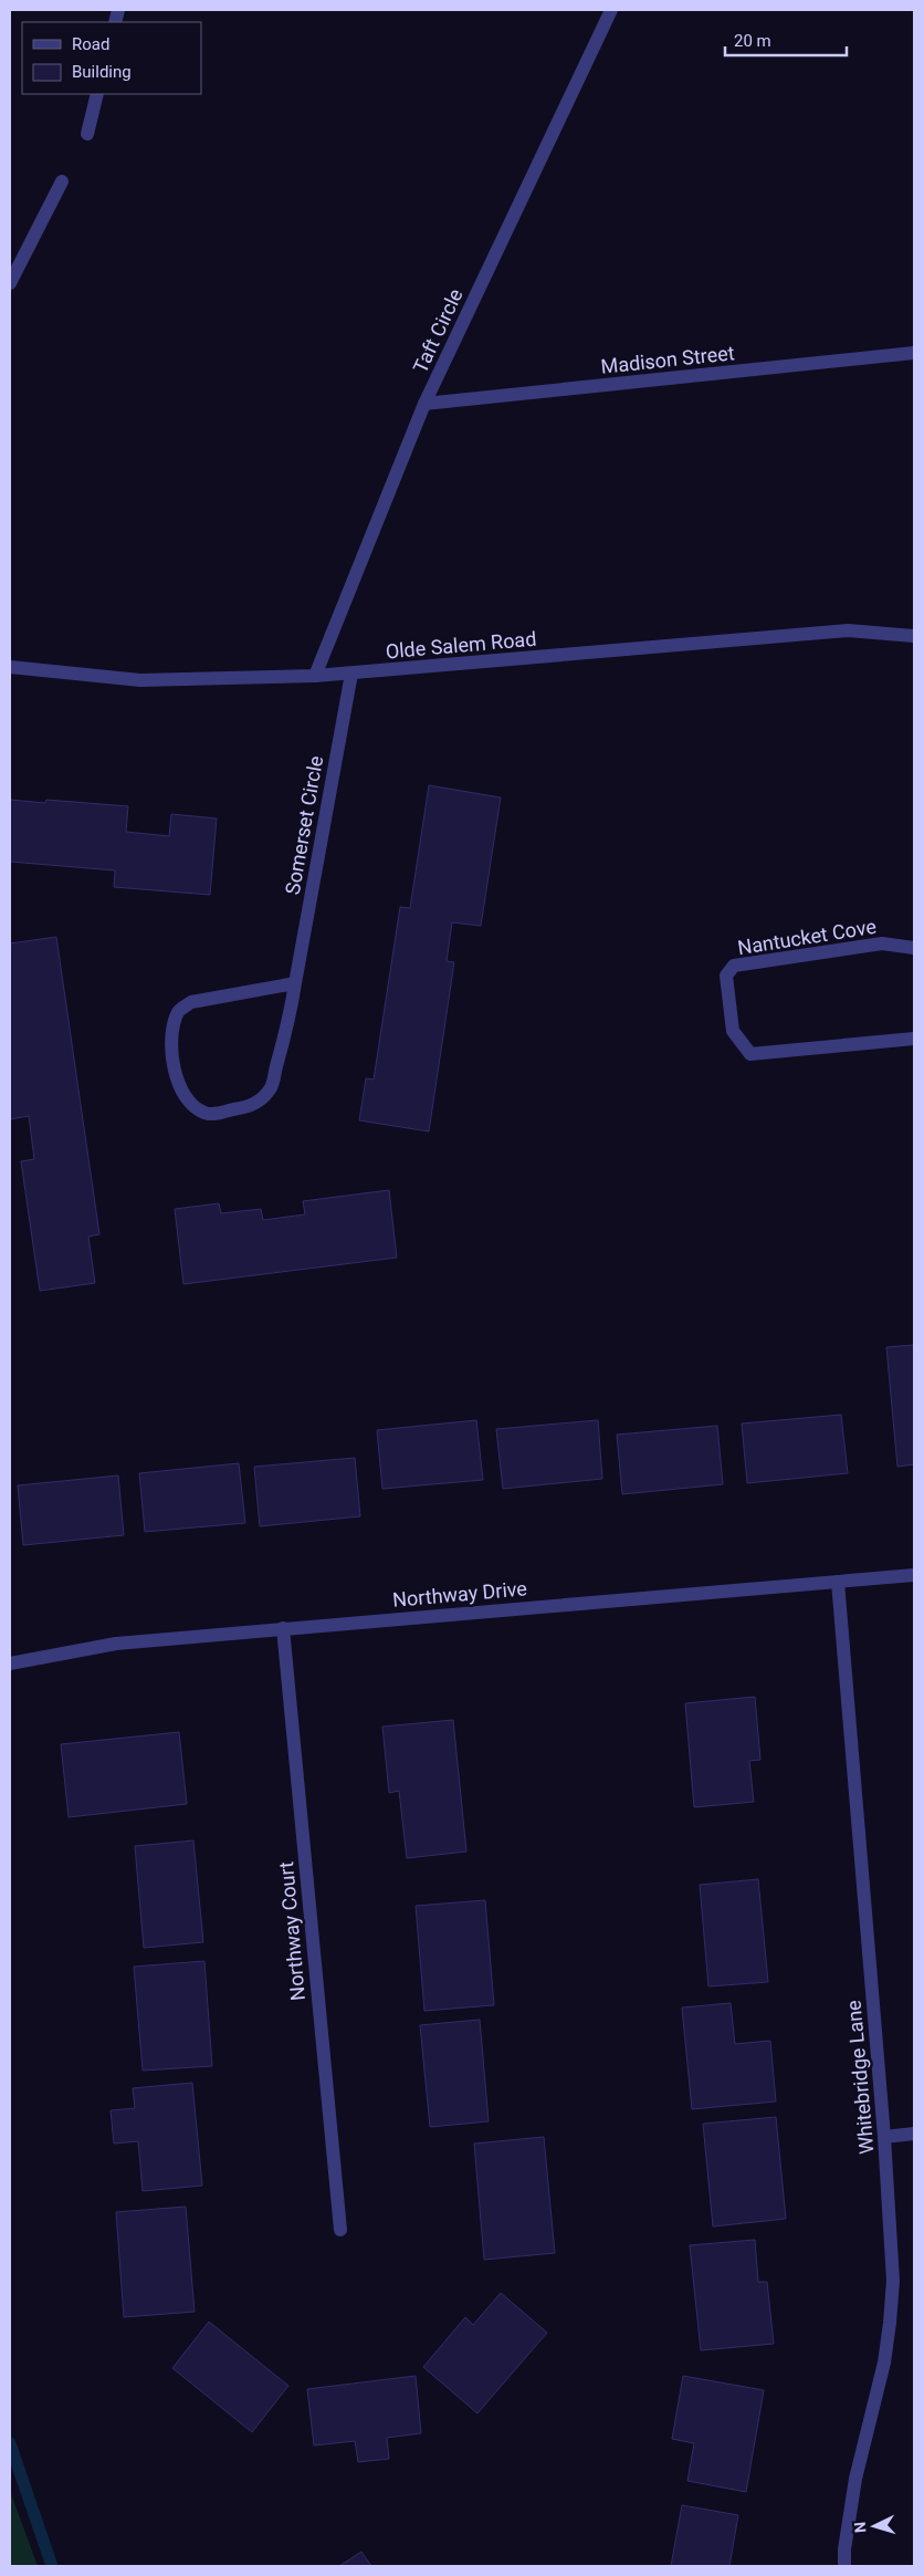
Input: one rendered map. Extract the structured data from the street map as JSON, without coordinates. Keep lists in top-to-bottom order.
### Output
{
  "streets": {
    "street": [
      "Taft Circle",
      "Madison Street",
      "Olde Salem Road",
      "Somerset Circle",
      "Nantucket Cove",
      "Northway Drive",
      "Northway Court",
      "Whitebridge Lane"
    ]
  },
  "crossings": [
    ["Taft Circle", "Madison Street"],
    ["Taft Circle", "Olde Salem Road"],
    ["Olde Salem Road", "Somerset Circle"],
    ["Northway Drive", "Northway Court"],
    ["Northway Drive", "Whitebridge Lane"]
  ],
  "legend": ["Road", "Building"],
  "scale_bar": "20 m",
  "north": "left"
}
